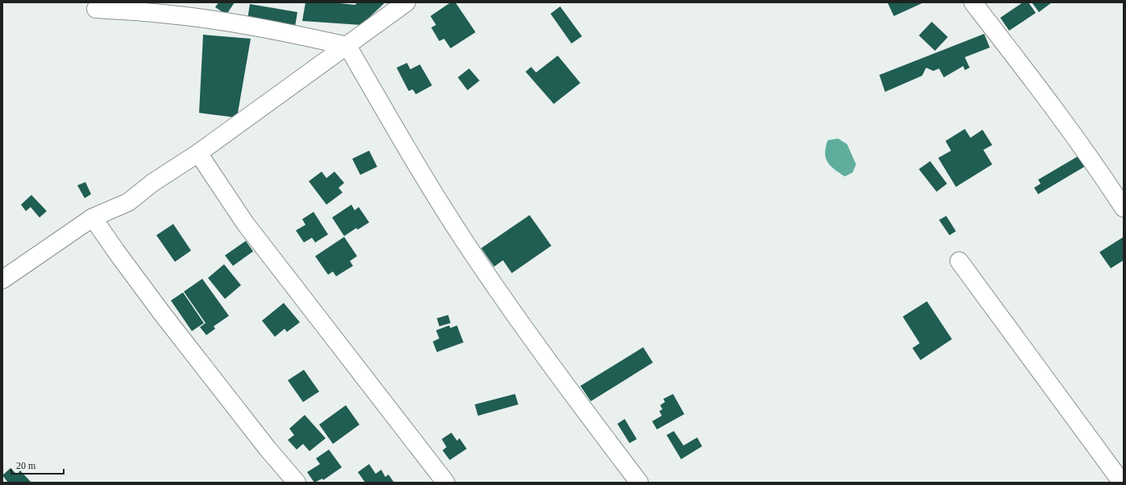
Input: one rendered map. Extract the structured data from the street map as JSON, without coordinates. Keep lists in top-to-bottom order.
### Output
{
  "scale_bar": "20 m"
}
